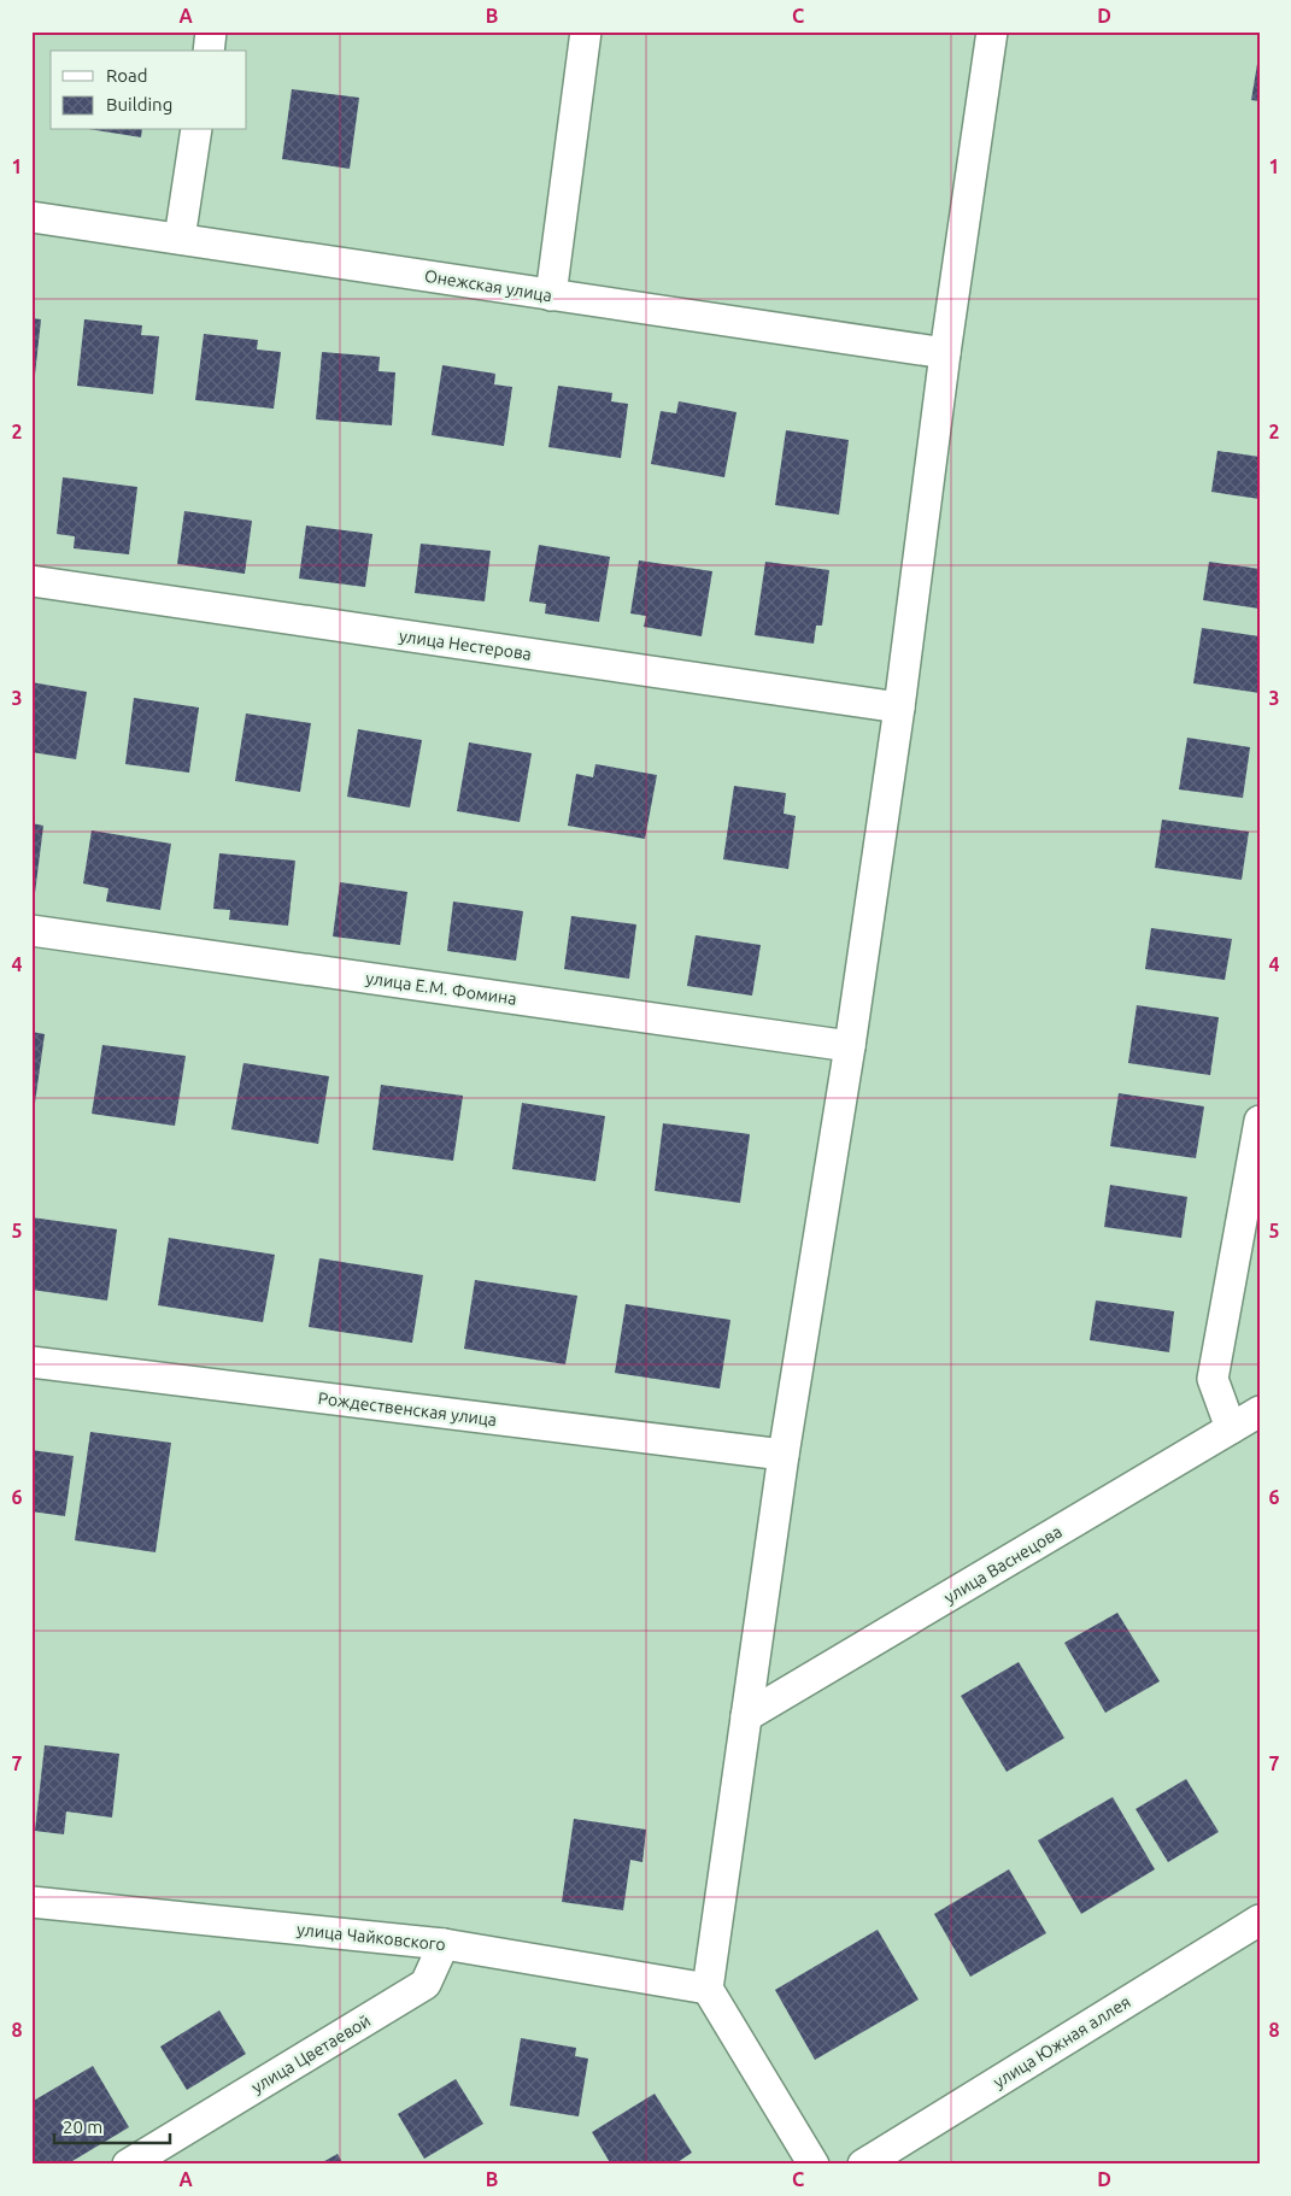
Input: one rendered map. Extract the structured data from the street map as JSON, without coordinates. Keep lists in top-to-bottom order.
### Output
{
  "streets": {
    "street": [
      "Онежская улица",
      "улица Нестерова",
      "улица Е.М. Фомина",
      "Рождественская улица",
      "улица Васнецова",
      "улица Чайковского",
      "улица Южная аллея",
      "улица Цветаевой"
    ]
  },
  "crossings": [
    ["улица Чайковского", "улица Цветаевой"]
  ],
  "legend": ["Road", "Building"],
  "scale_bar": "20 m",
  "grid": {
    "columns": [
      "A",
      "B",
      "C",
      "D"
    ],
    "rows": [
      "1",
      "2",
      "3",
      "4",
      "5",
      "6",
      "7",
      "8"
    ]
  }
}
